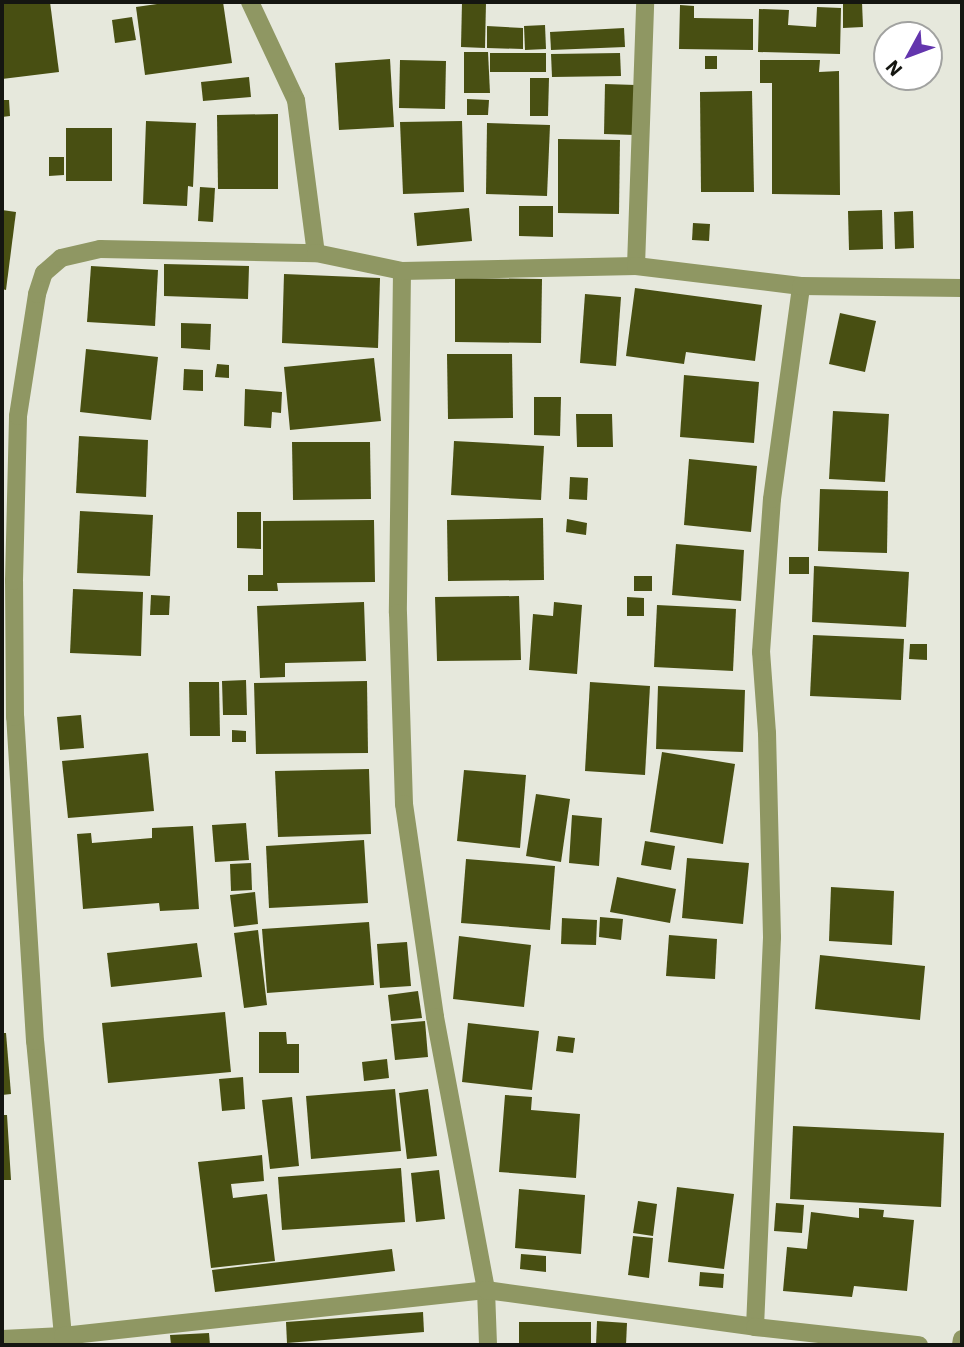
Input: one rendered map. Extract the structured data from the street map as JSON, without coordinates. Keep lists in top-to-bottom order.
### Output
{
  "north": "bottom left"
}
